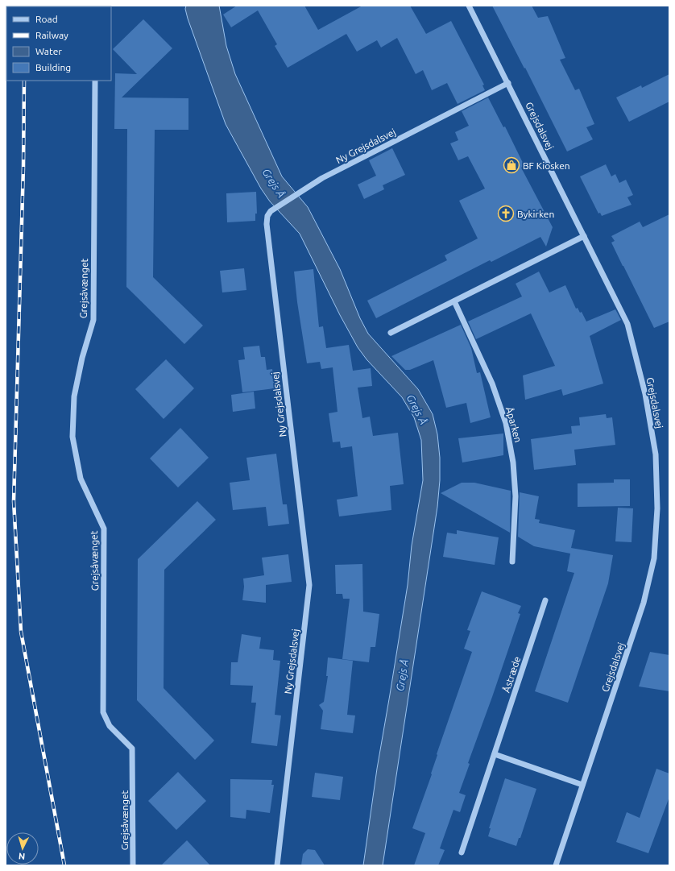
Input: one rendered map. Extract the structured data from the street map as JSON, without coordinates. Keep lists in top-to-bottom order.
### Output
{
  "streets": {
    "street": [
      "Grejsdalsvej",
      "Ny Grejsdalsvej",
      "Grejsåvænget",
      "Åparken",
      "Åstræde"
    ]
  },
  "crossings": [
    ["Grejsdalsvej", "Ny Grejsdalsvej"]
  ],
  "water": ["Grejs Å"],
  "places": {
    "shop": ["BF Kiosken"],
    "church": ["Bykirken"]
  },
  "legend": [
    "Road",
    "Railway",
    "Water",
    "Building"
  ],
  "north": "bottom"
}
